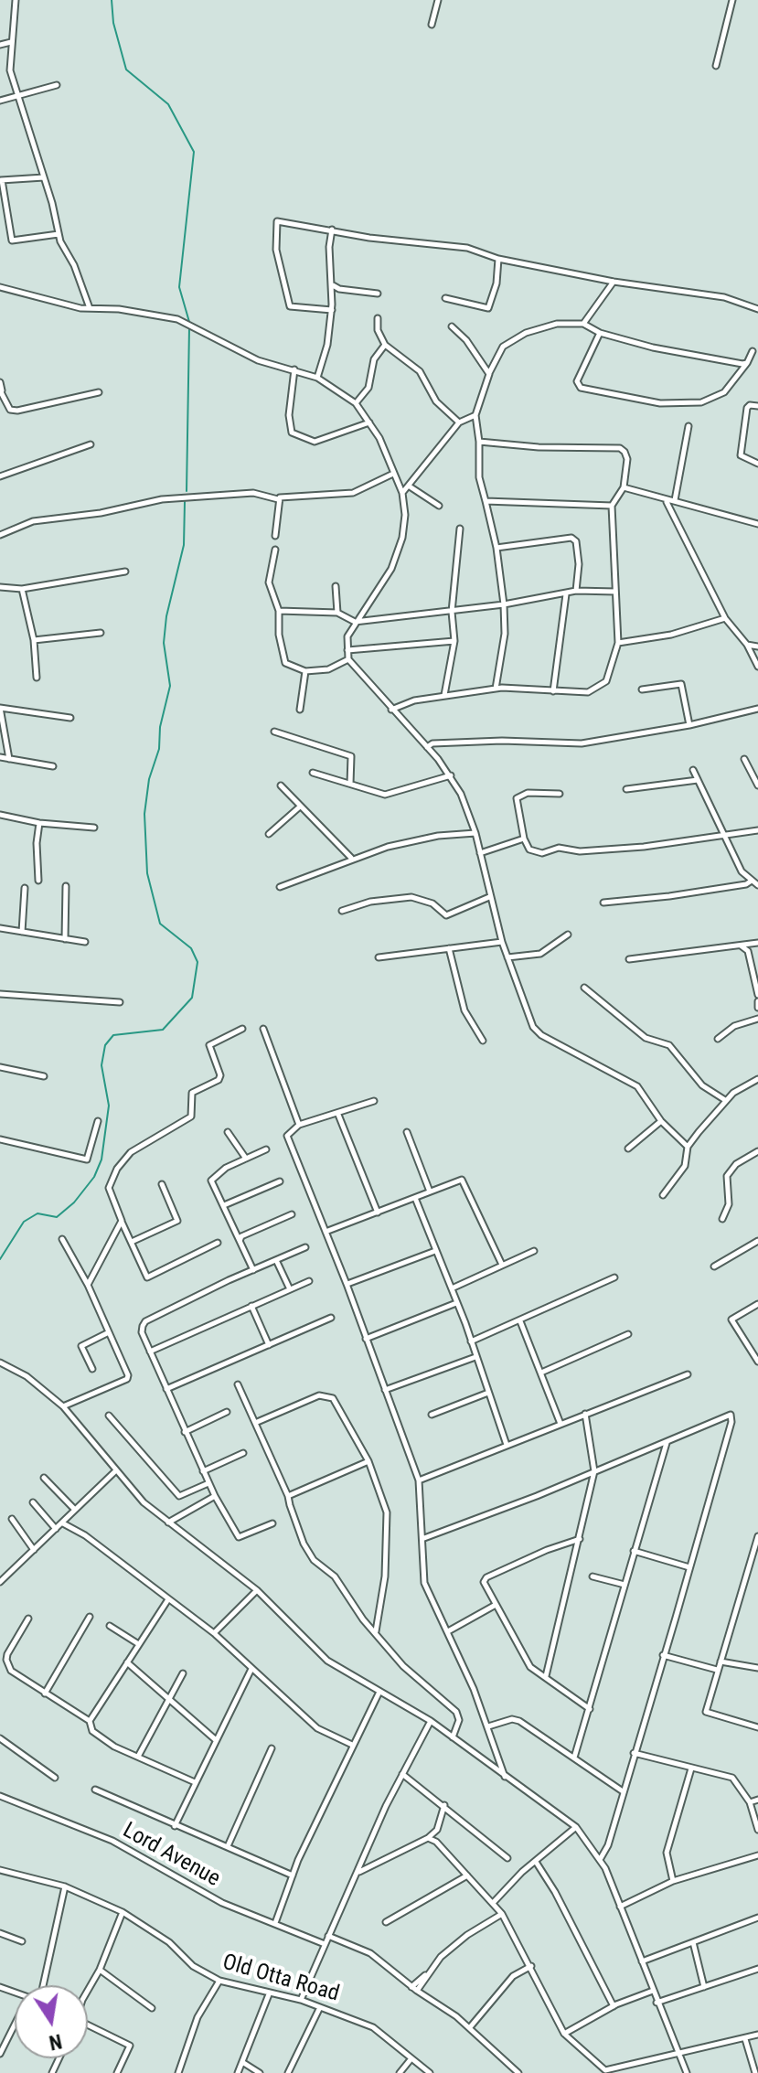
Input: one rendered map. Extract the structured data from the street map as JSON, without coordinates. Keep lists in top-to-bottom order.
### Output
{
  "streets": {
    "street": ["Lord Avenue", "Old Otta Road"]
  },
  "north": "bottom"
}
